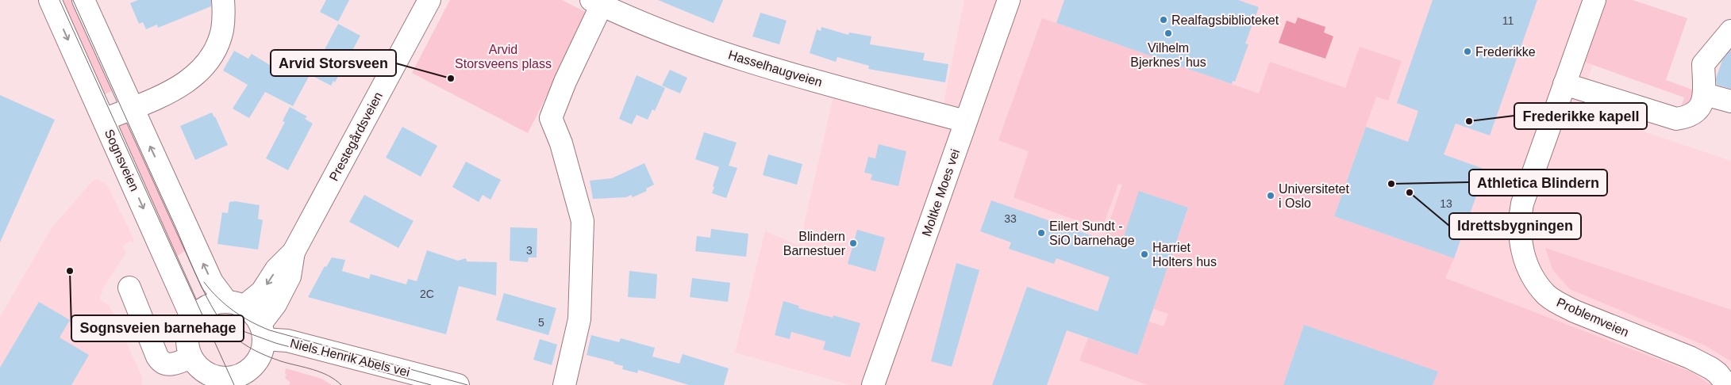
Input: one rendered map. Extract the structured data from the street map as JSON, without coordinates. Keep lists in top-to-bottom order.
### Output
{
  "streets": {
    "street": [
      "Hasselhaugveien",
      "Prestegårdsveien",
      "Sognsveien",
      "Moltke Moes vei",
      "Problemveien",
      "Niels Henrik Abels vei"
    ]
  },
  "crossings": [
    ["Hasselhaugveien", "Moltke Moes vei"],
    ["Prestegårdsveien", "Sognsveien"],
    ["Prestegårdsveien", "Niels Henrik Abels vei"],
    ["Sognsveien", "Niels Henrik Abels vei"]
  ],
  "parks": ["Arvid Storsveens plass"],
  "places": [
    "Realfagsbiblioteket",
    "Vilhelm Bjerknes' hus",
    "Frederikke",
    "Arvid Storsveen",
    "Frederikke kapell",
    "Athletica Blindern",
    "Idrettsbygningen",
    "Universitetet i Oslo",
    "Eilert Sundt - SiO barnehage",
    "Blindern Barnestuer",
    "Harriet Holters hus",
    "Sognsveien barnehage"
  ],
  "house_numbers": [
    "11",
    "13",
    "33",
    "3",
    "2C",
    "5"
  ]
}
